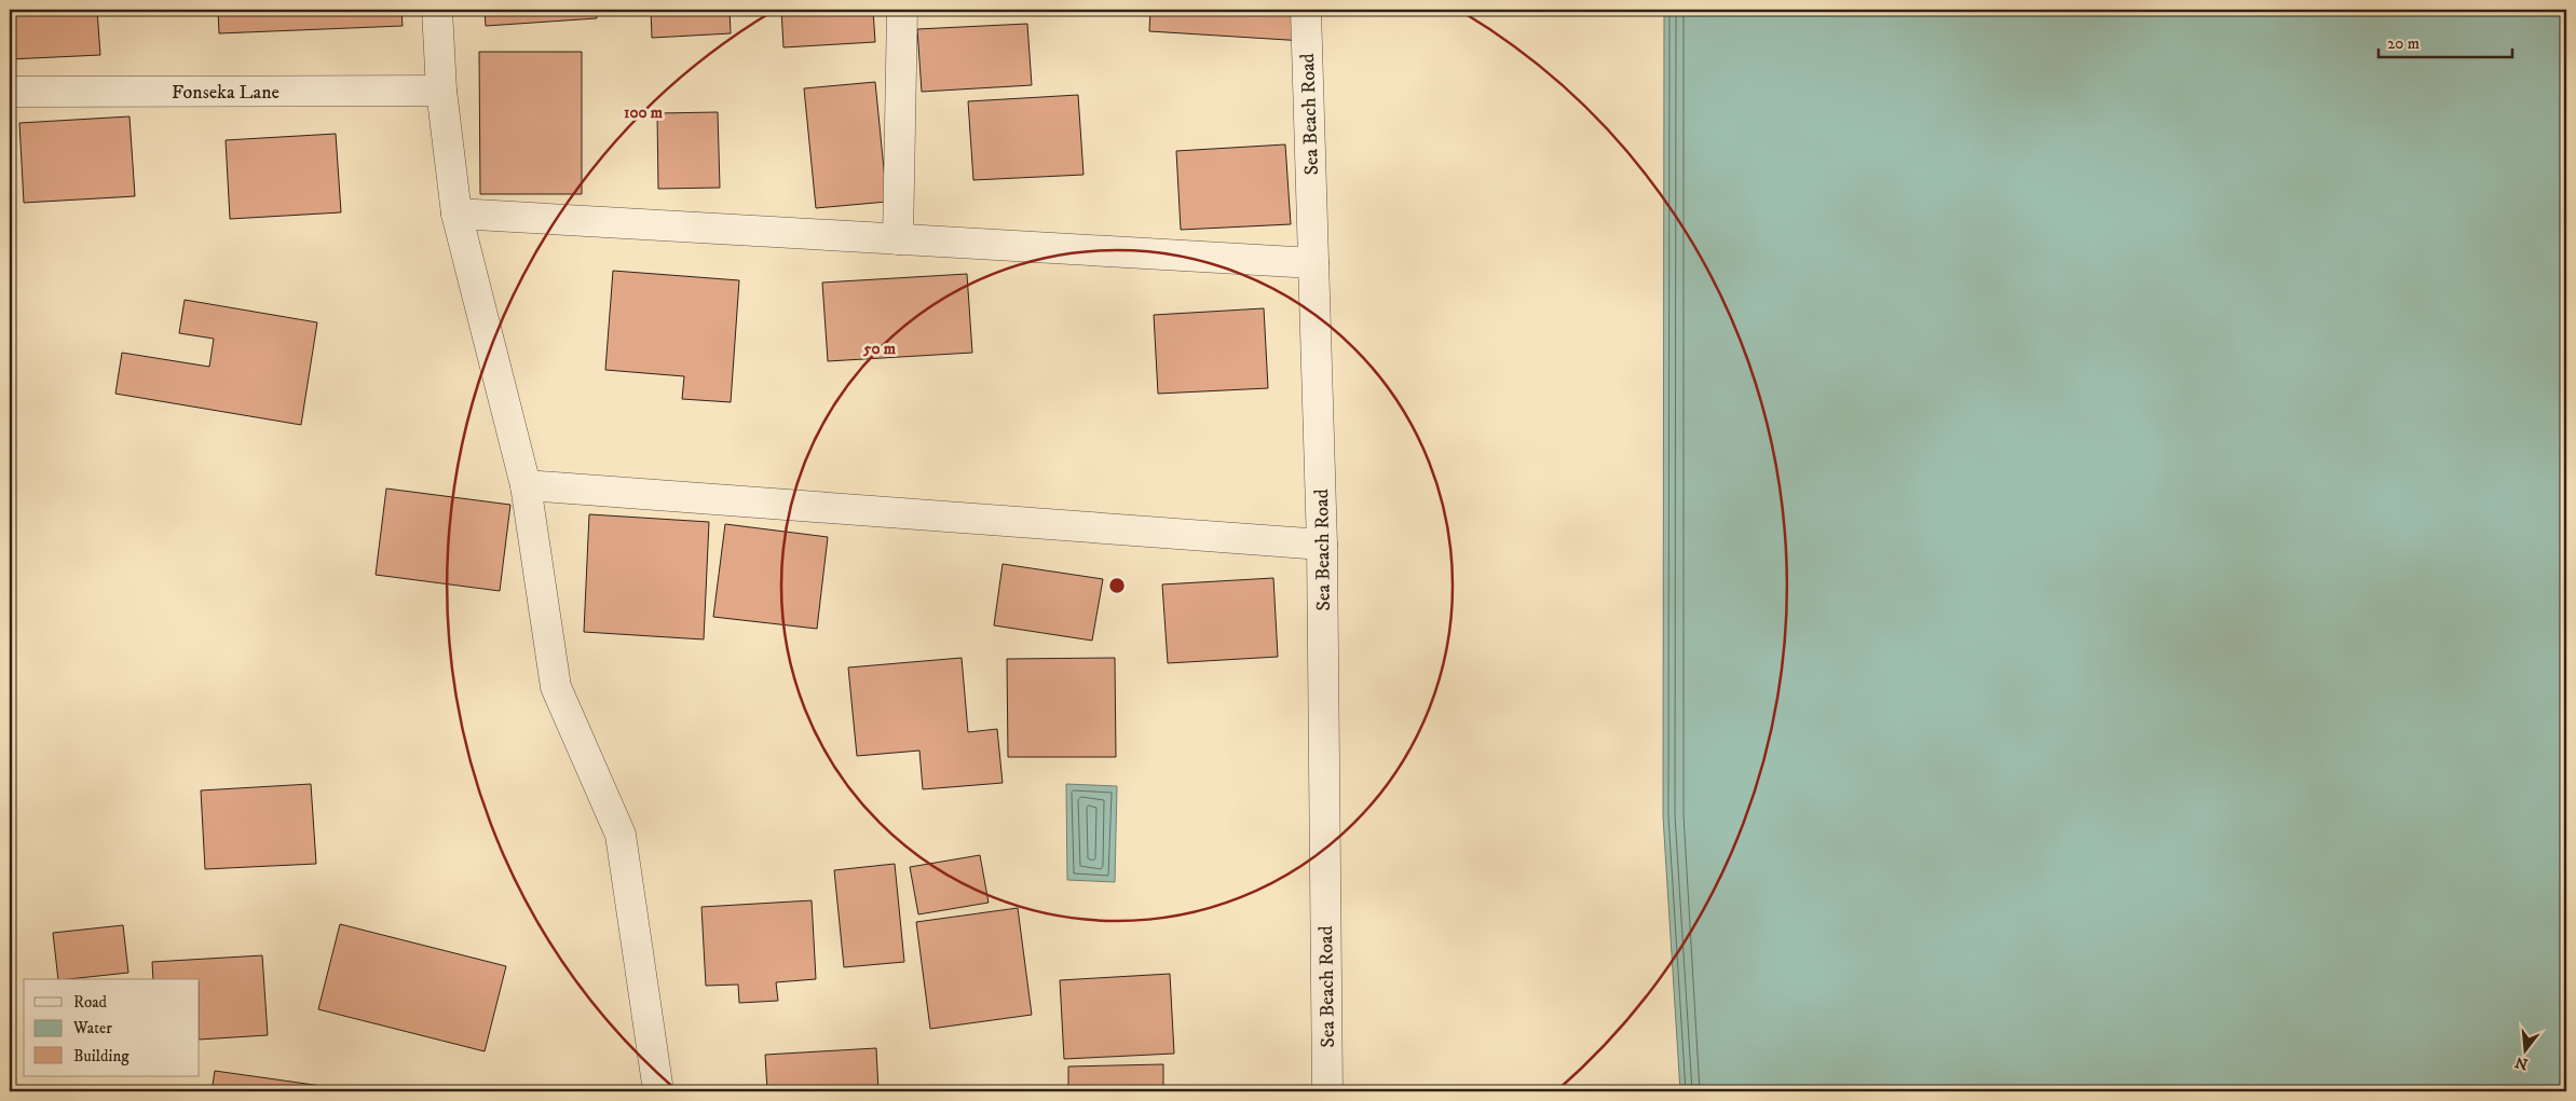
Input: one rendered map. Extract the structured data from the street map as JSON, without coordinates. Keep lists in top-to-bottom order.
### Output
{
  "streets": {
    "street": ["Fonseka Lane", "Sea Beach Road"]
  },
  "legend": ["Road", "Water", "Building"],
  "scale_bar": "20 m",
  "north": "bottom",
  "rings": ["100 m", "50 m"]
}
